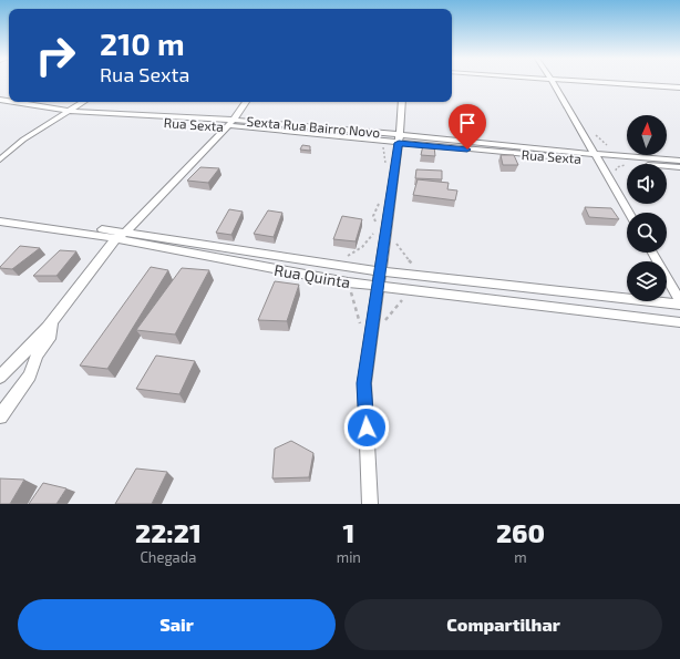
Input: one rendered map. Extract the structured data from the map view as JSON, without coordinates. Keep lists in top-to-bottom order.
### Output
{
  "streets": {
    "street": ["Rua Sexta", "Sexta Rua Bairro Novo", "Rua Quinta"]
  },
  "crossings": [
    ["Rua Sexta", "Sexta Rua Bairro Novo"]
  ],
  "north": "top",
  "page": {
    "turn": ["210 m", "Rua Sexta"],
    "eta": [
      "22:21",
      "Chegada",
      "1",
      "min",
      "260",
      "m"
    ],
    "buttons": ["Sair", "Compartilhar"]
  }
}
